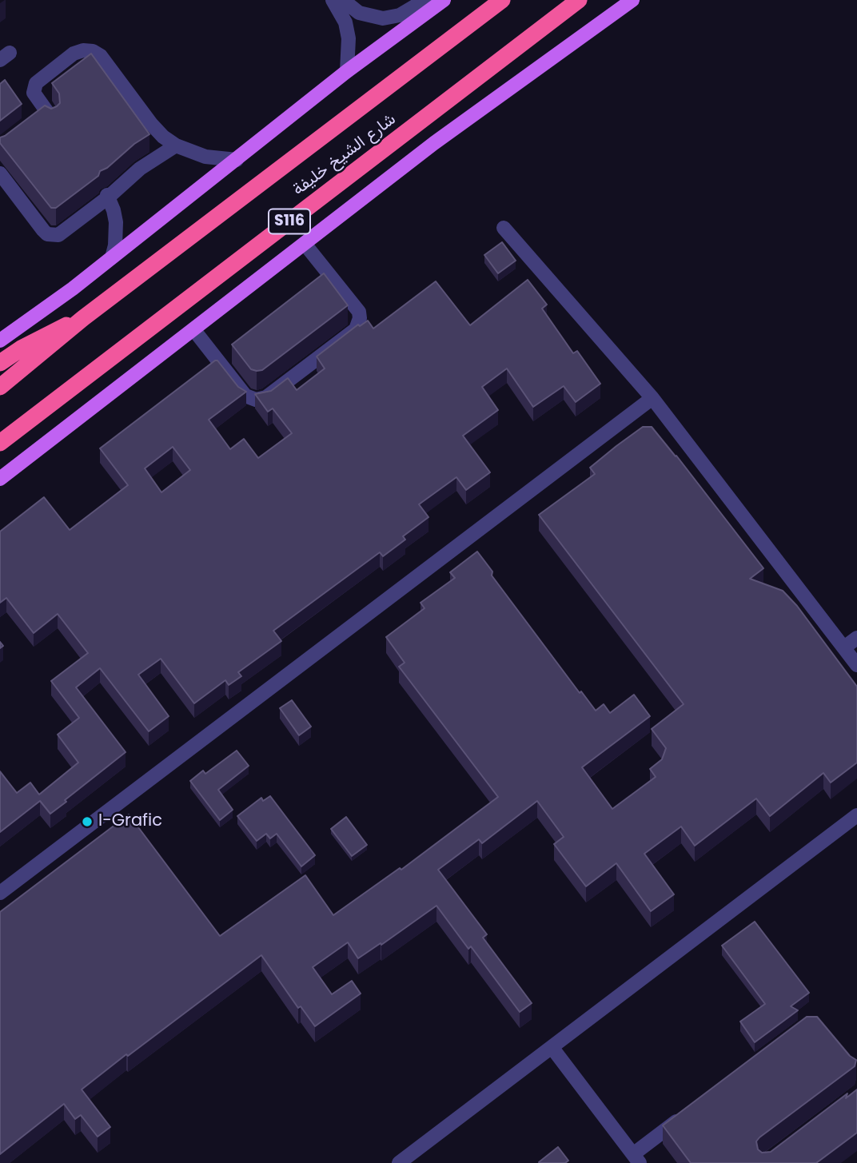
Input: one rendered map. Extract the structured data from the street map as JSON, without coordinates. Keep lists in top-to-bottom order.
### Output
{
  "streets": {
    "highway": ["شارع الشيخ خليفة", "S116"]
  },
  "places": ["I-Grafic"]
}
